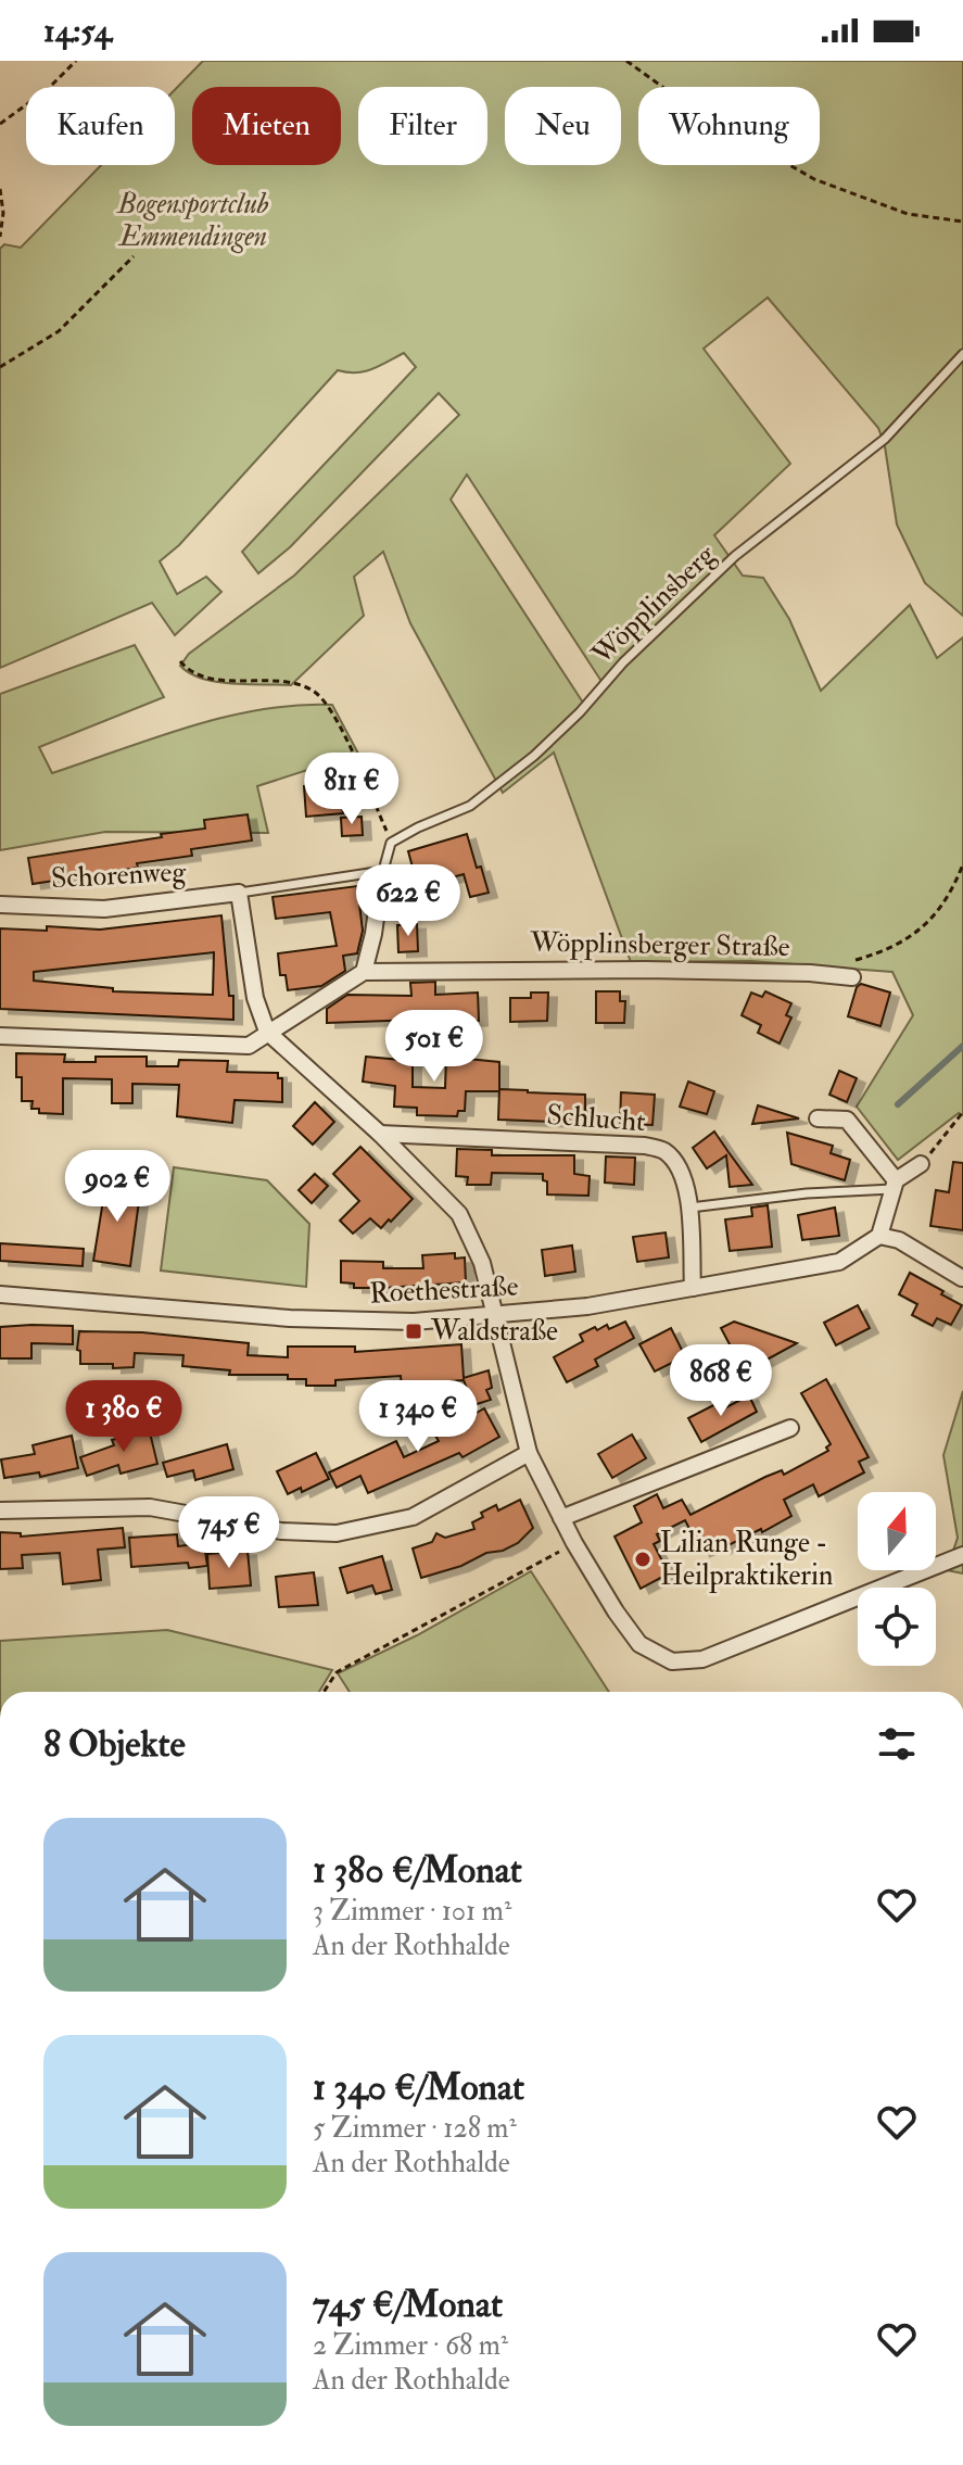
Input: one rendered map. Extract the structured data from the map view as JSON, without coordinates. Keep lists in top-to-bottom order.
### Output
{
  "streets": {
    "street": [
      "Schorenweg",
      "Wöpplinsberger Straße",
      "Schlucht",
      "Roethestraße"
    ],
    "lane": ["Wöpplinsberg"]
  },
  "crossings": [
    ["Schlucht", "Roethestraße"]
  ],
  "parks": ["Bogensportclub Emmendingen"],
  "places": {
    "transit": ["Waldstraße"],
    "other": ["Lilian Runge - Heilpraktikerin"]
  },
  "north": "top",
  "page": {
    "status": "14:54",
    "chip": [
      "Kaufen",
      "Mieten",
      "Filter",
      "Neu",
      "Wohnung"
    ],
    "price": [
      "811 €",
      "622 €",
      "501 €",
      "902 €",
      "868 €",
      "1 380 €",
      "1 340 €",
      "745 €"
    ],
    "heading": "8 Objekte",
    "list": [
      {
        "name": "1 380 €/Monat",
        "note": "3 Zimmer · 101 m² · An der Rothhalde"
      },
      {
        "name": "1 340 €/Monat",
        "note": "5 Zimmer · 128 m² · An der Rothhalde"
      },
      {
        "name": "745 €/Monat",
        "note": "2 Zimmer · 68 m² · An der Rothhalde"
      }
    ]
  }
}
